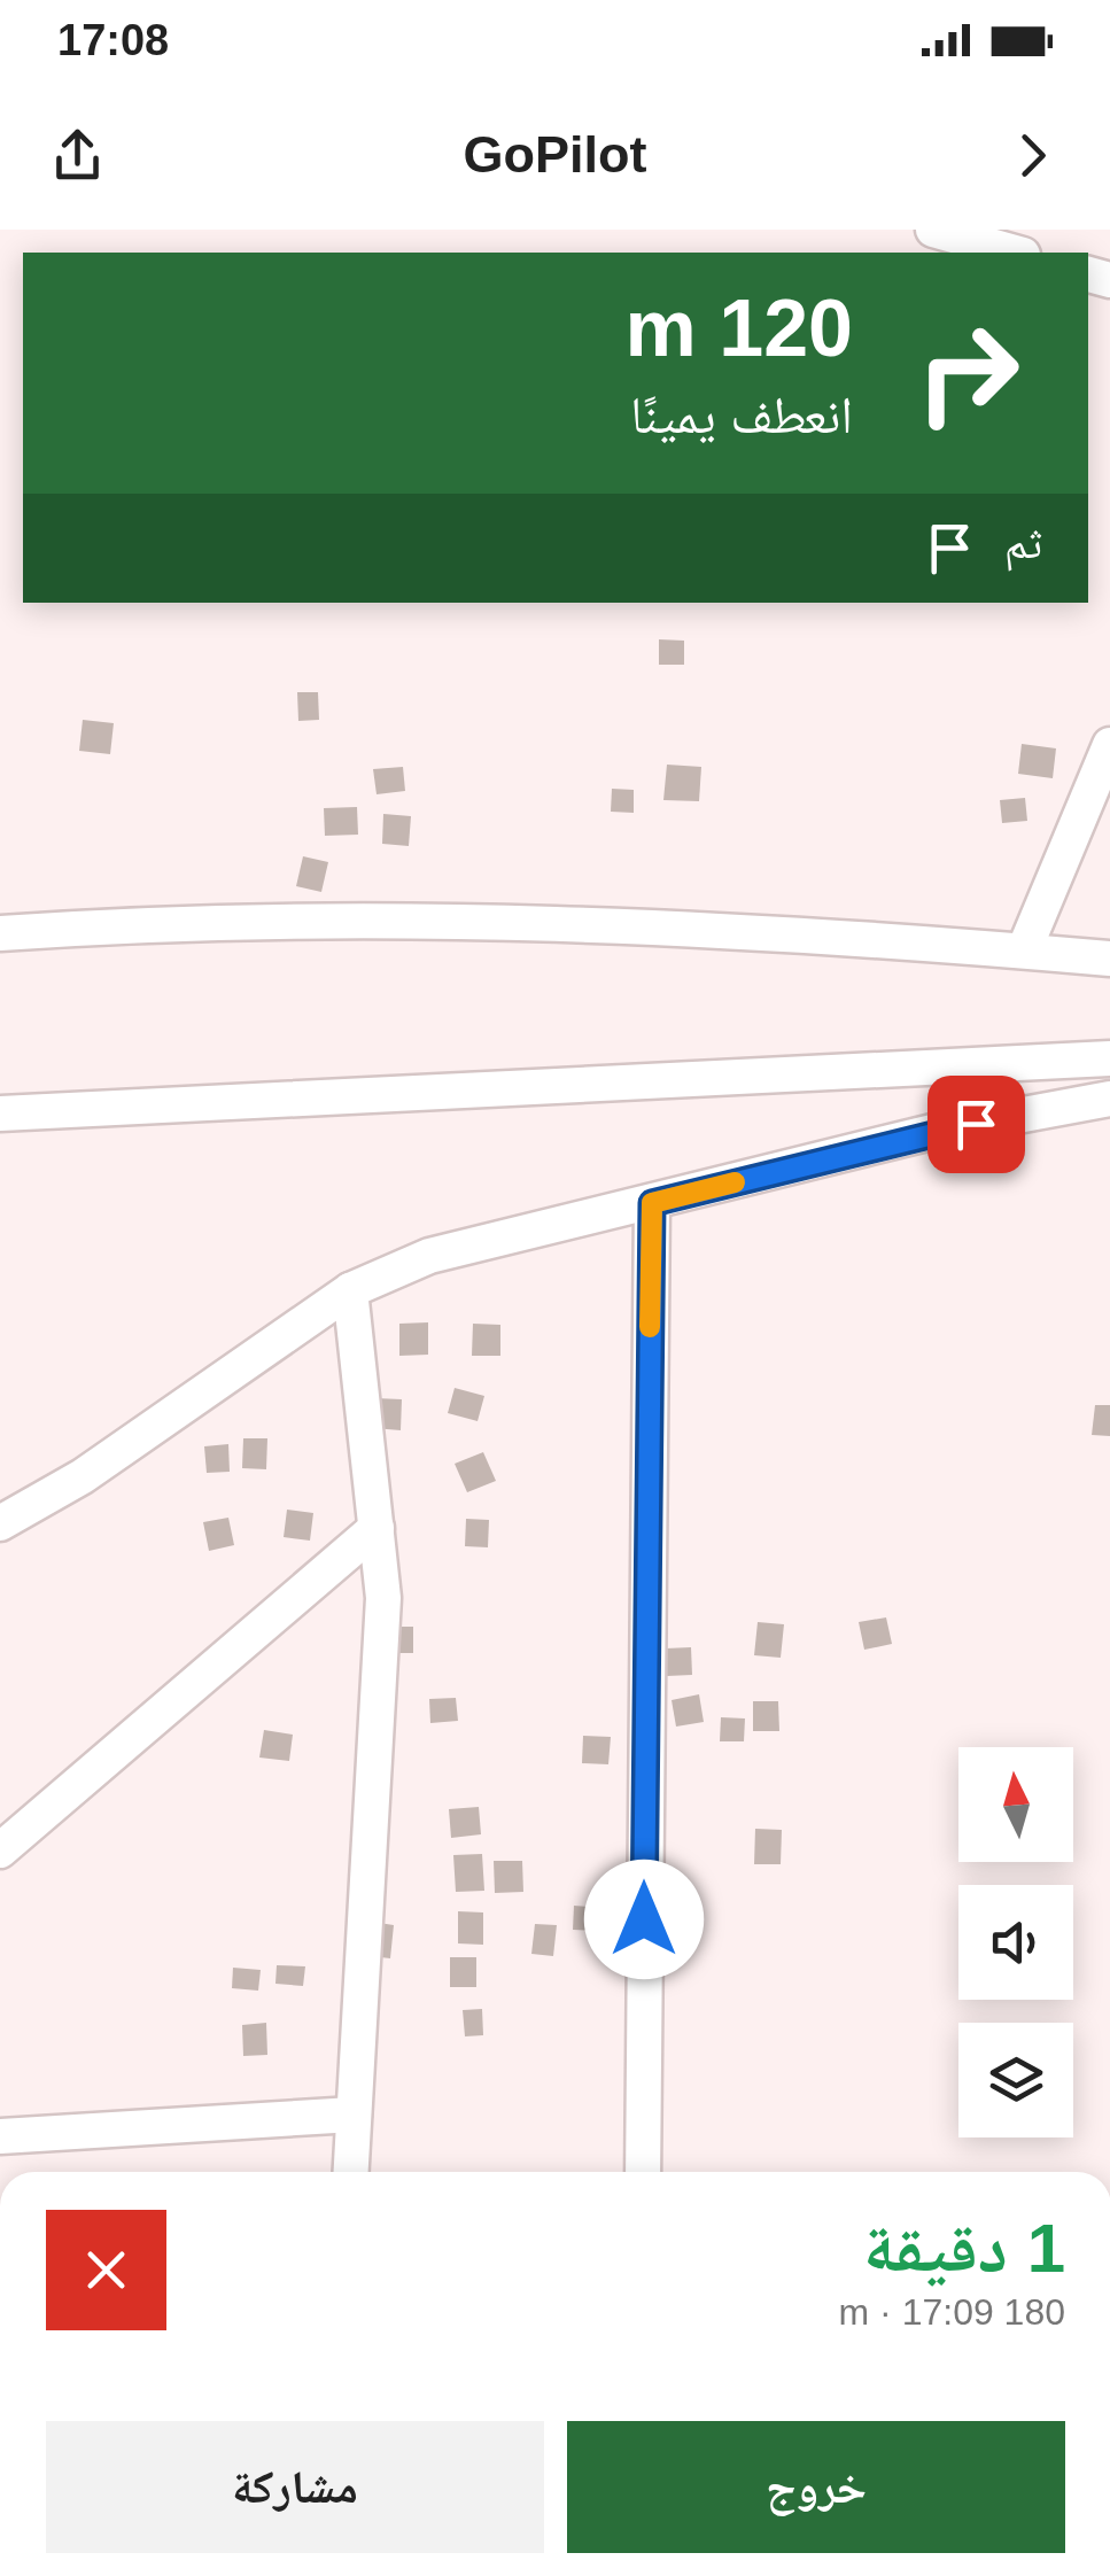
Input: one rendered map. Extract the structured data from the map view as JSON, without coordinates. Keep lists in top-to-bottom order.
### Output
{
  "north": "top",
  "page": {
    "status": "17:08",
    "header": "GoPilot",
    "turn": ["120 m", "انعطف يمينًا"],
    "then": "ثم",
    "heading": ["1 دقيقة", "180 m · 17:09"],
    "buttons": ["خروج", "مشاركة"]
  }
}
